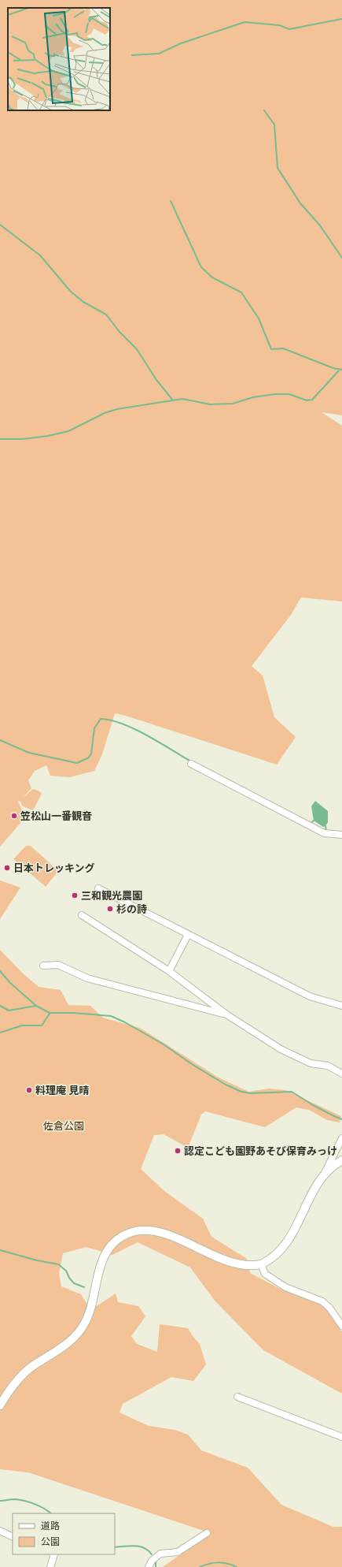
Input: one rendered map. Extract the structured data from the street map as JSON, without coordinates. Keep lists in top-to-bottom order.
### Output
{
  "parks": ["佐倉公園"],
  "places": [
    "笠松山一番観音",
    "日本トレッキング",
    "三和観光農園",
    "杉の詩",
    "料理庵 見晴",
    "認定こども園野あそび保育みっけ"
  ],
  "legend": ["道路", "公園"]
}
